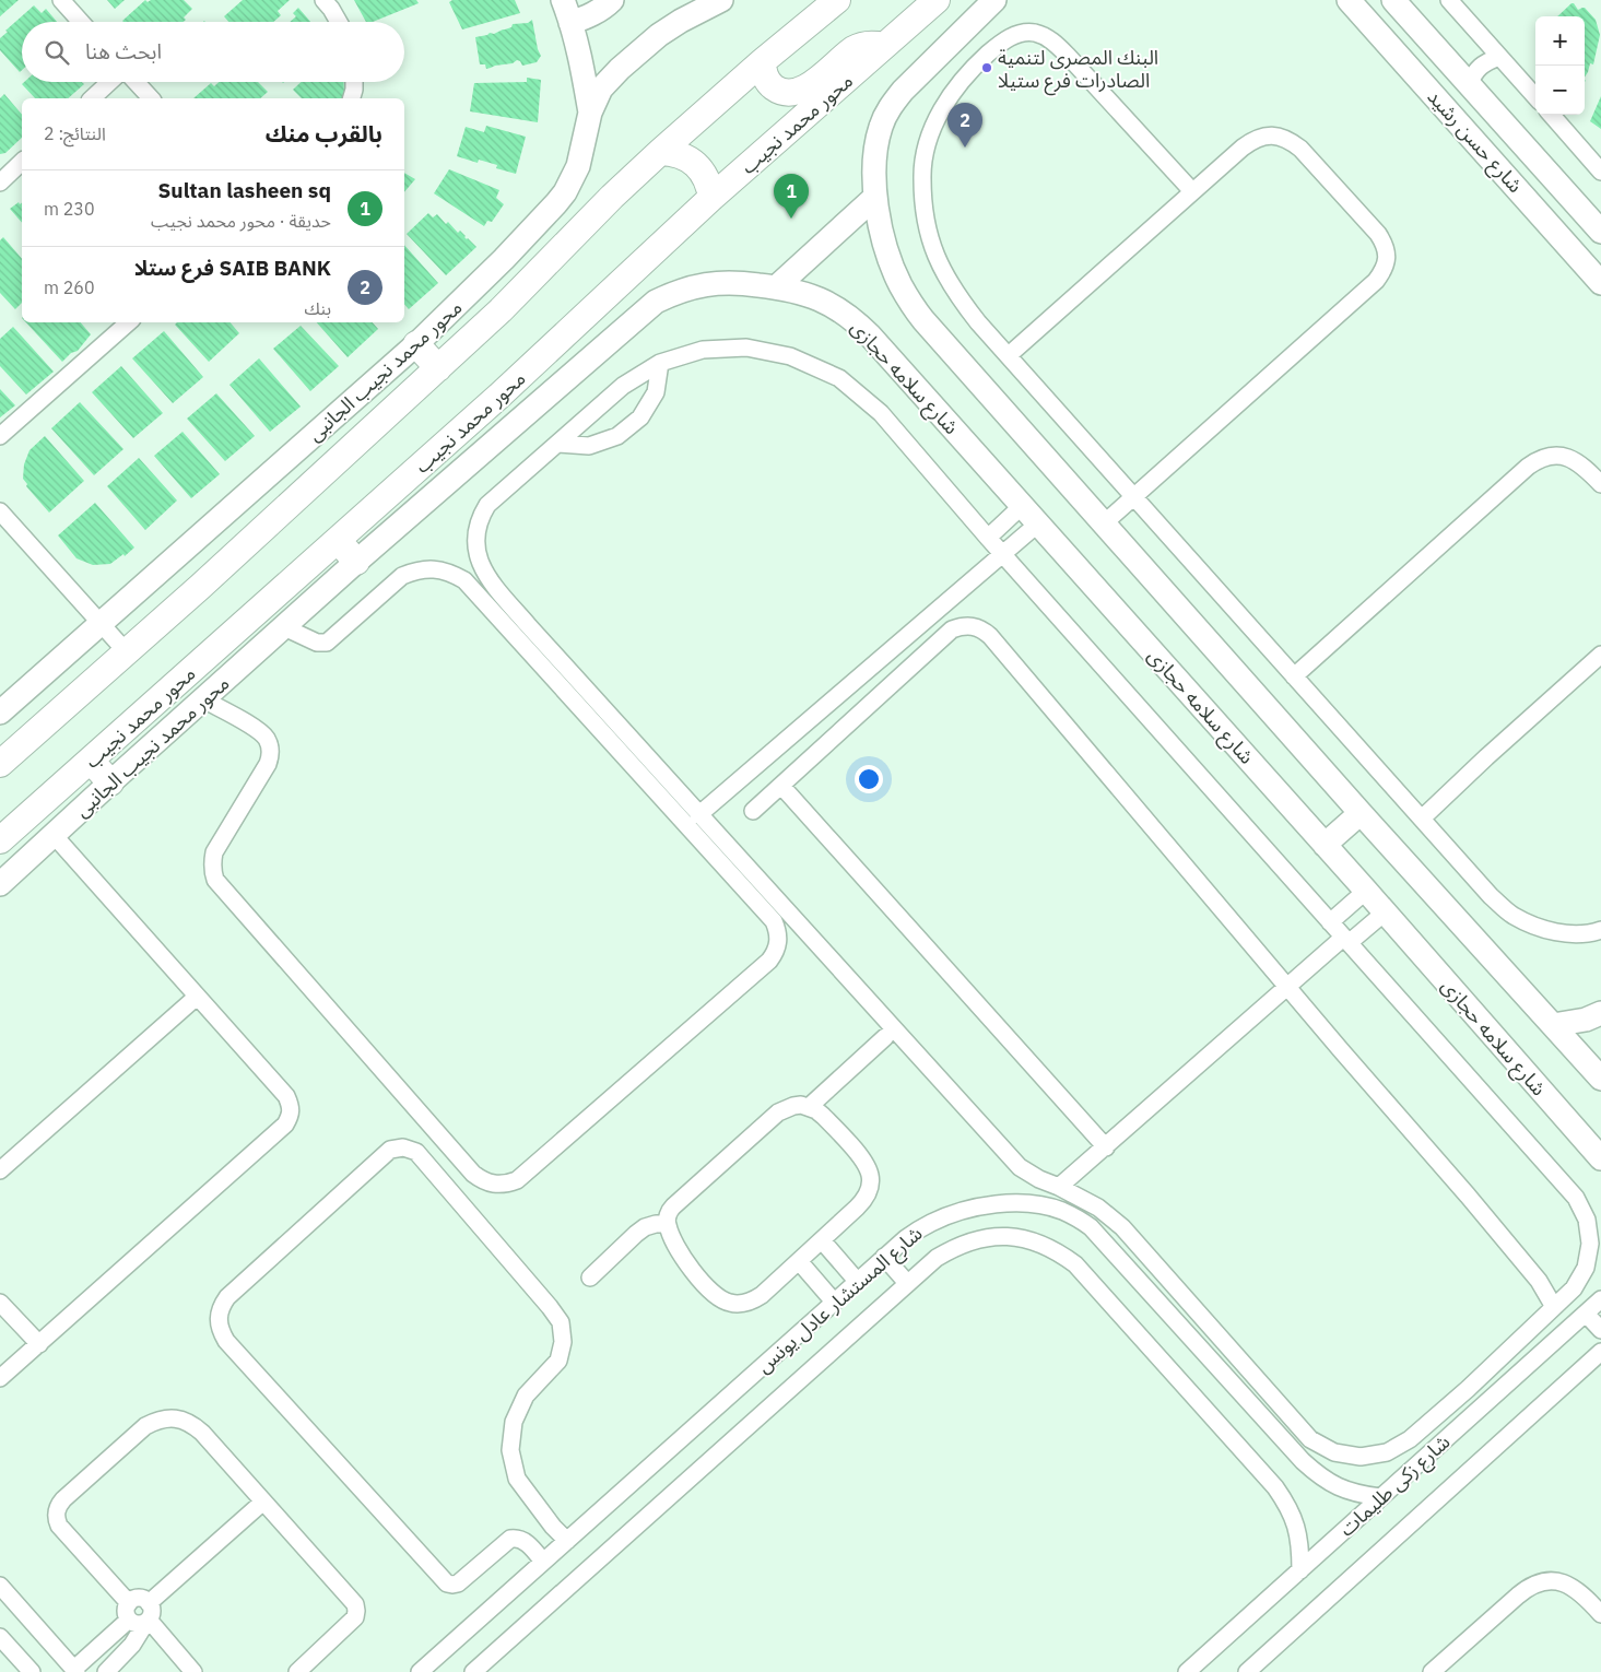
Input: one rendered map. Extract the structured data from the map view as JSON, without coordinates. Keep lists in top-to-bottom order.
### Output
{
  "streets": {
    "main road": ["محور محمد نجيب"],
    "street": [
      "شارع حسن رشيد",
      "محور محمد نجيب الجانبى",
      "شارع سلامه حجازى",
      "شارع المستشار عادل يونس",
      "شارع زكى طليمات"
    ]
  },
  "crossings": [
    ["محور محمد نجيب الجانبى", "شارع سلامه حجازى"],
    ["شارع المستشار عادل يونس", "شارع زكى طليمات"]
  ],
  "places": ["البنك المصرى لتنمية الصادرات فرع ستيلا"],
  "page": {
    "map_buttons": ["+", "−"],
    "search": "ابحث هنا",
    "heading": ["بالقرب منك", "النتائج: 2"],
    "pins": ["2", "1"],
    "list": [
      {
        "mark": "1",
        "name": "Sultan lasheen sq",
        "note": "حديقة · محور محمد نجيب",
        "value": "230 m"
      },
      {
        "mark": "2",
        "name": "SAIB BANK فرع ستلا",
        "note": "بنك",
        "value": "260 m"
      }
    ]
  }
}
